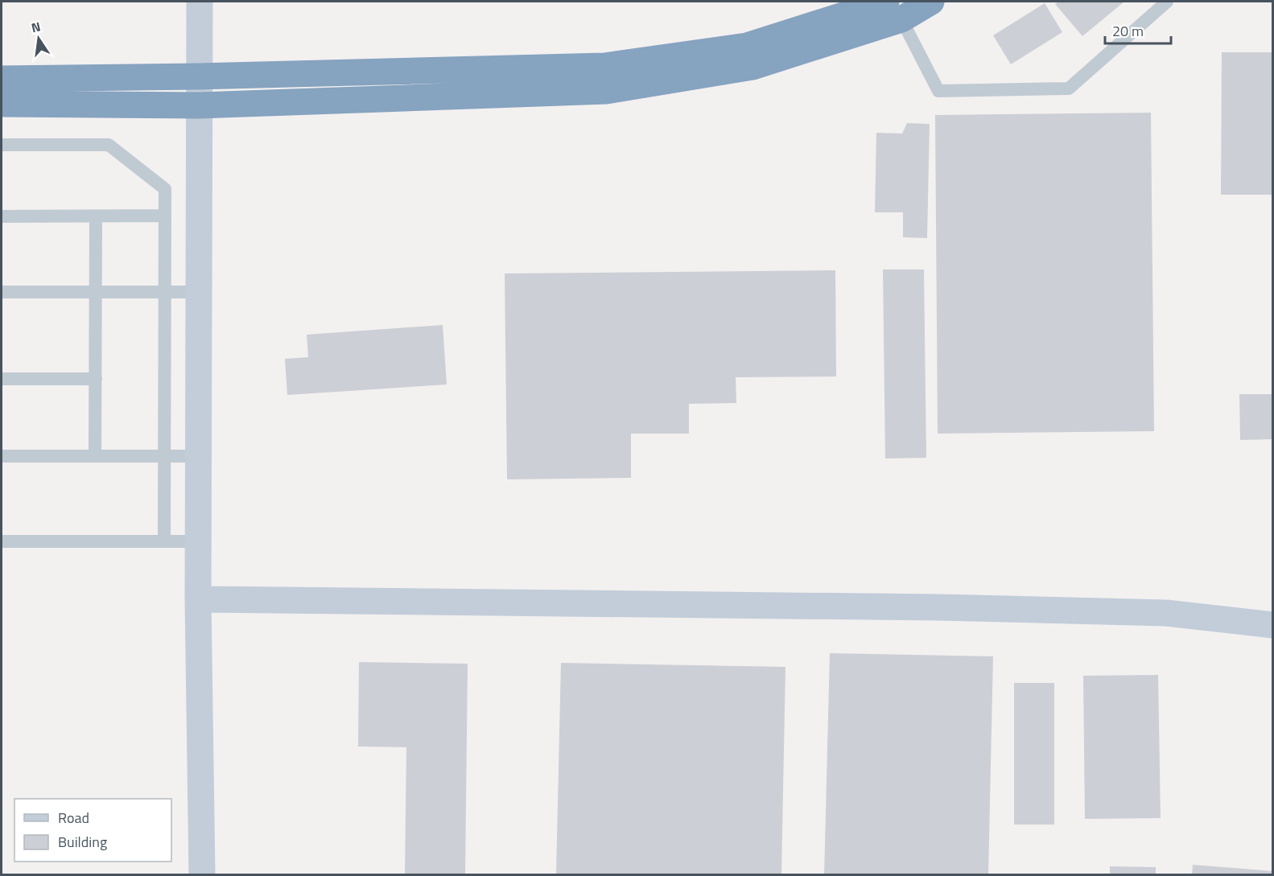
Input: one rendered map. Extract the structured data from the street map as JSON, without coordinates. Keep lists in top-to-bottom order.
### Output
{
  "legend": ["Road", "Building"],
  "scale_bar": "20 m",
  "north": "top"
}
